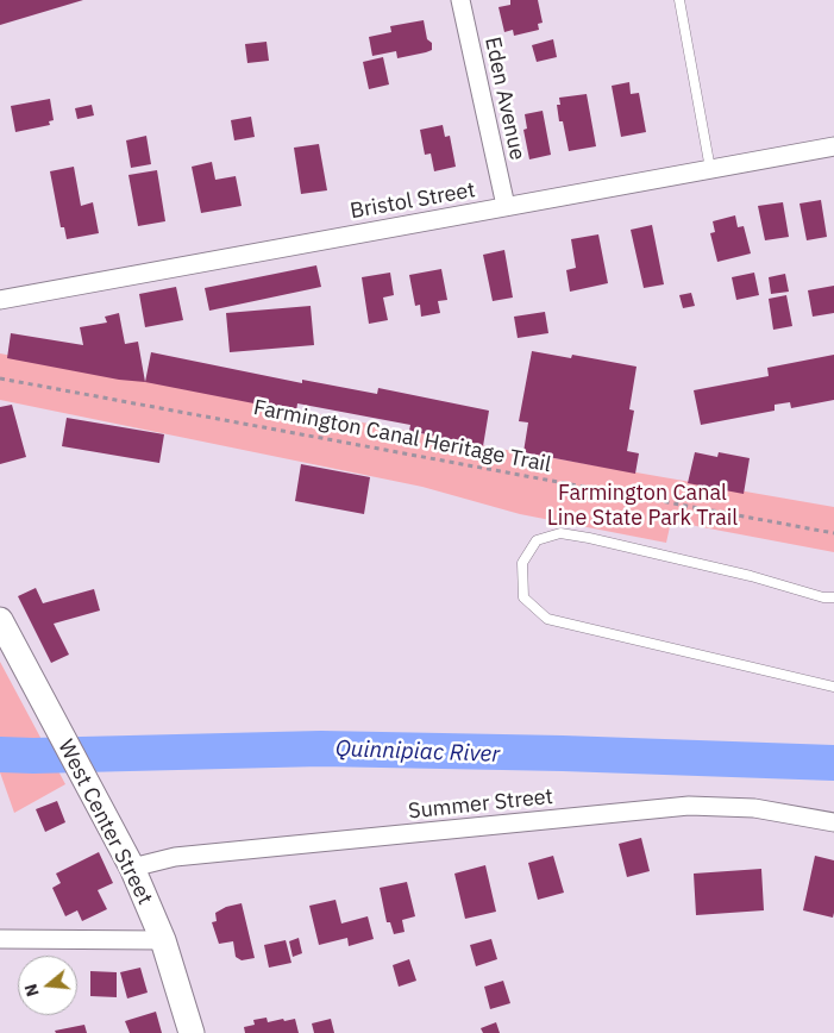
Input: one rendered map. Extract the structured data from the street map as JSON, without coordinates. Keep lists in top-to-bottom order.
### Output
{
  "streets": {
    "street": [
      "Eden Avenue",
      "Bristol Street",
      "Summer Street",
      "West Center Street"
    ],
    "path": ["Farmington Canal Heritage Trail"]
  },
  "crossings": [
    ["Eden Avenue", "Bristol Street"],
    ["Summer Street", "West Center Street"]
  ],
  "water": ["Quinnipiac River"],
  "parks": ["Farmington Canal Line State Park Trail"],
  "north": "left"
}
